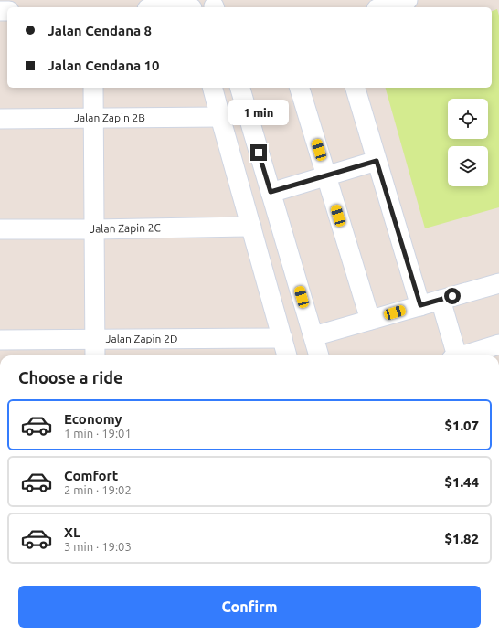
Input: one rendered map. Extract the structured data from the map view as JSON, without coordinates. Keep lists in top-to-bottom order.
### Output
{
  "streets": {
    "street": ["Jalan Zapin 2B", "Jalan Zapin 2C", "Jalan Zapin 2D"]
  },
  "page": {
    "banner": ["Jalan Cendana 8", "Jalan Cendana 10"],
    "bubble": "1 min",
    "heading": "Choose a ride",
    "list": [
      {
        "name": "Economy",
        "note": "1 min · 19:01",
        "value": "$1.07"
      },
      {
        "name": "Comfort",
        "note": "2 min · 19:02",
        "value": "$1.44"
      },
      {
        "name": "XL",
        "note": "3 min · 19:03",
        "value": "$1.82"
      }
    ],
    "buttons": "Confirm"
  }
}
